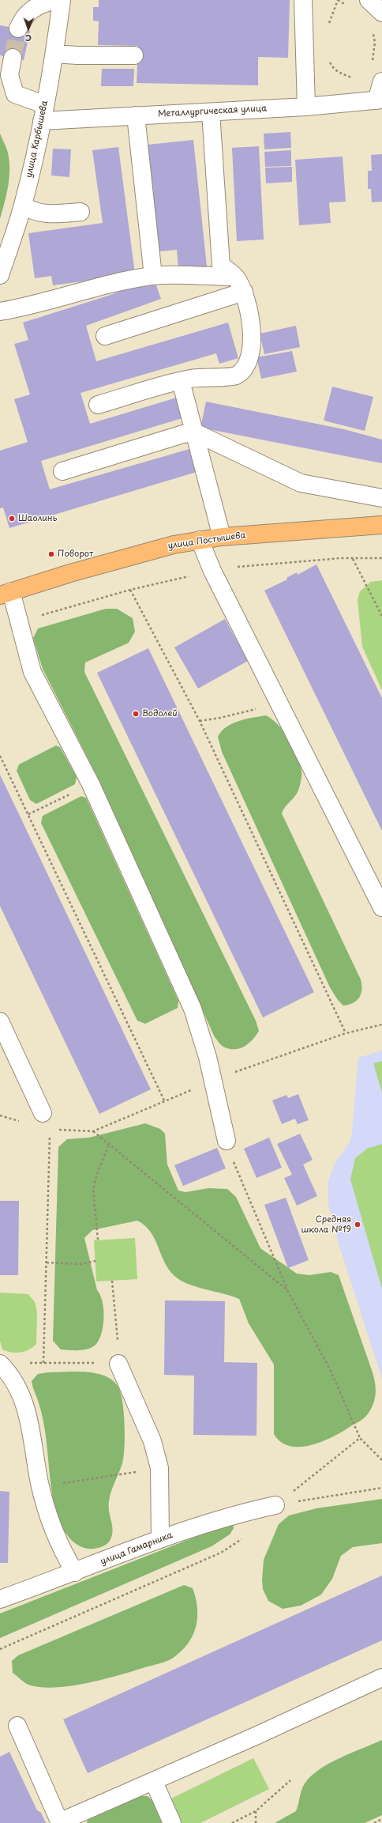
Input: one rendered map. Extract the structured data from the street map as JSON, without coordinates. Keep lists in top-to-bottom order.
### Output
{
  "streets": {
    "main road": ["улица Постышева"],
    "street": ["Металлургическая улица", "улица Карбышева", "улица Гамарника"]
  },
  "crossings": [
    ["Металлургическая улица", "улица Карбышева"]
  ],
  "places": [
    "Шаолинь",
    "Поворот",
    "Водолей",
    "Средняя школа №19"
  ],
  "north": "bottom"
}
